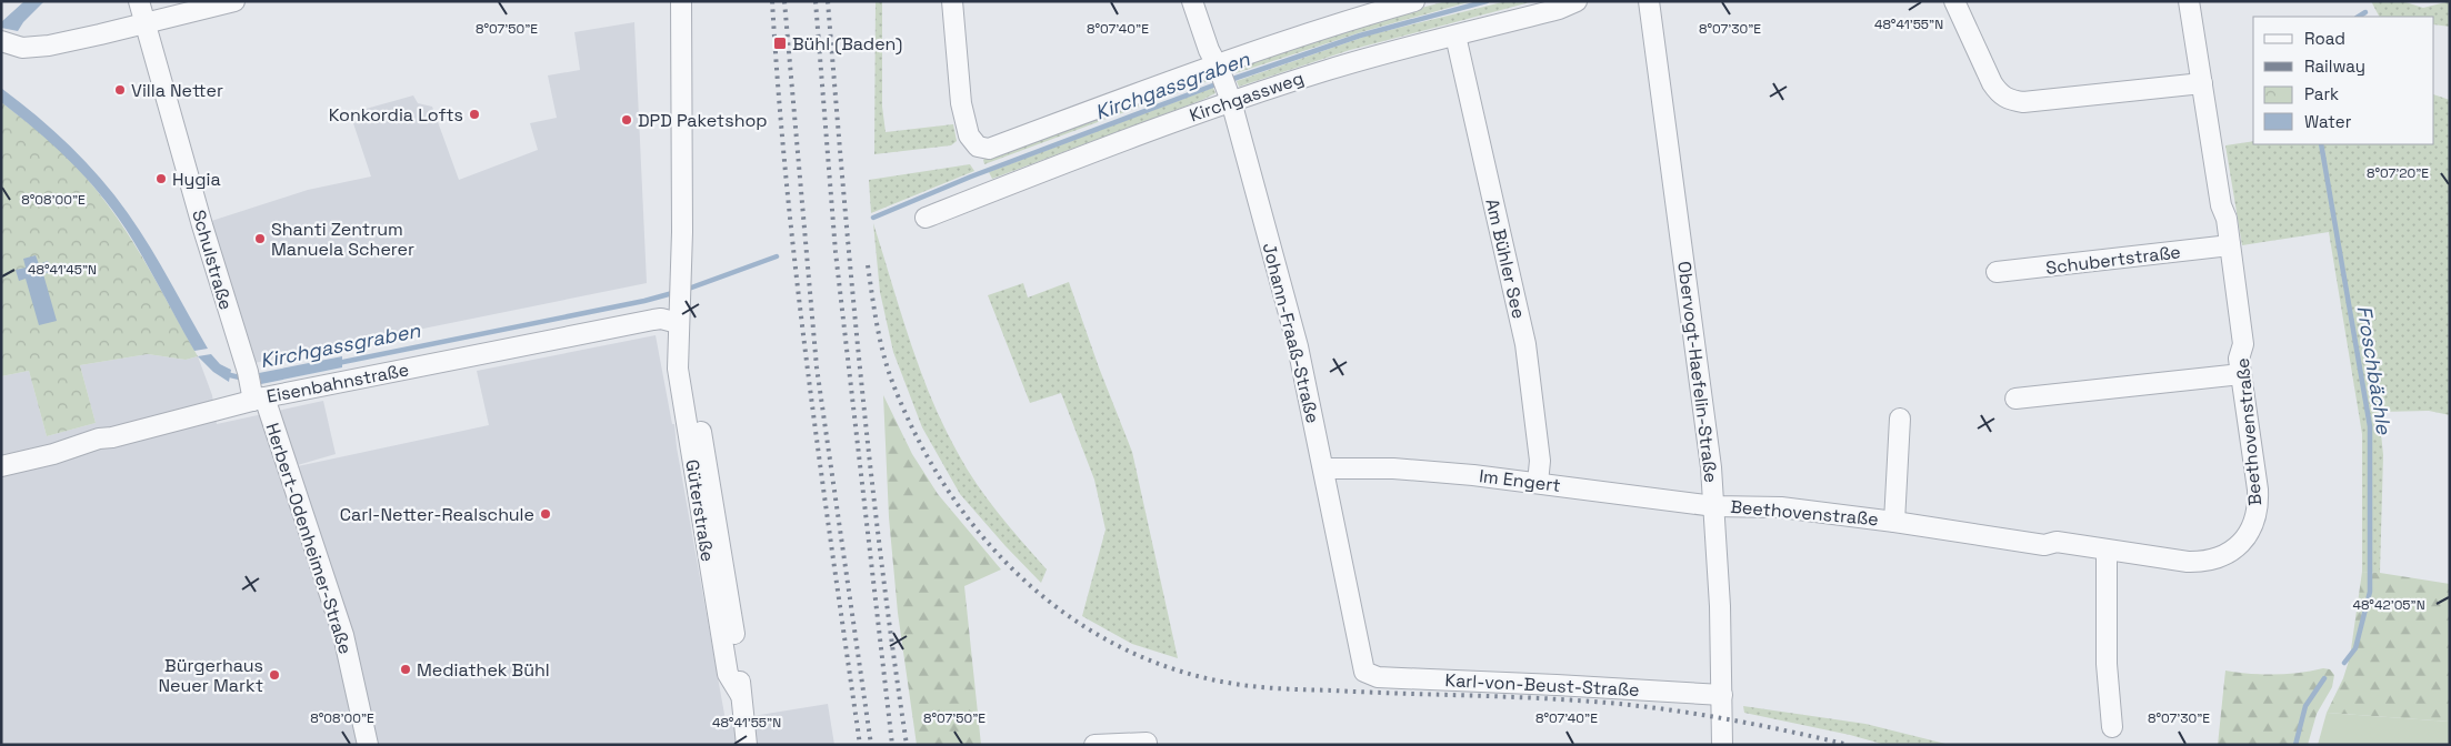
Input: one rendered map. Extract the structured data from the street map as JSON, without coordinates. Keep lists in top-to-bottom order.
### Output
{
  "streets": {
    "street": [
      "Kirchgassweg",
      "Am Bühler See",
      "Schulstraße",
      "Schubertstraße",
      "Johann-Fraaß-Straße",
      "Obervogt-Haefelin-Straße",
      "Eisenbahnstraße",
      "Beethovenstraße",
      "Im Engert",
      "Güterstraße",
      "Herbert-Odenheimer-Straße",
      "Karl-von-Beust-Straße"
    ]
  },
  "crossings": [
    ["Kirchgassweg", "Am Bühler See"],
    ["Kirchgassweg", "Johann-Fraaß-Straße"],
    ["Am Bühler See", "Im Engert"],
    ["Schulstraße", "Eisenbahnstraße"],
    ["Schulstraße", "Herbert-Odenheimer-Straße"],
    ["Schubertstraße", "Beethovenstraße"],
    ["Johann-Fraaß-Straße", "Im Engert"],
    ["Johann-Fraaß-Straße", "Karl-von-Beust-Straße"],
    ["Obervogt-Haefelin-Straße", "Beethovenstraße"],
    ["Obervogt-Haefelin-Straße", "Im Engert"],
    ["Obervogt-Haefelin-Straße", "Karl-von-Beust-Straße"],
    ["Eisenbahnstraße", "Güterstraße"],
    ["Eisenbahnstraße", "Herbert-Odenheimer-Straße"],
    ["Beethovenstraße", "Im Engert"]
  ],
  "water": ["Kirchgassgraben", "Froschbächle"],
  "places": {
    "transit": ["Bühl (Baden)"],
    "other": [
      "Villa Netter",
      "Konkordia Lofts",
      "DPD Paketshop",
      "Hygia",
      "Shanti Zentrum Manuela Scherer",
      "Carl-Netter-Realschule",
      "Mediathek Bühl",
      "Bürgerhaus Neuer Markt"
    ]
  },
  "legend": [
    "Road",
    "Railway",
    "Park",
    "Water"
  ],
  "coordinates": [
    "48°41'55\"N",
    "8°07'50\"E",
    "8°07'40\"E",
    "8°07'30\"E",
    "8°07'20\"E",
    "8°08'00\"E",
    "48°41'45\"N",
    "48°42'05\"N"
  ]
}
